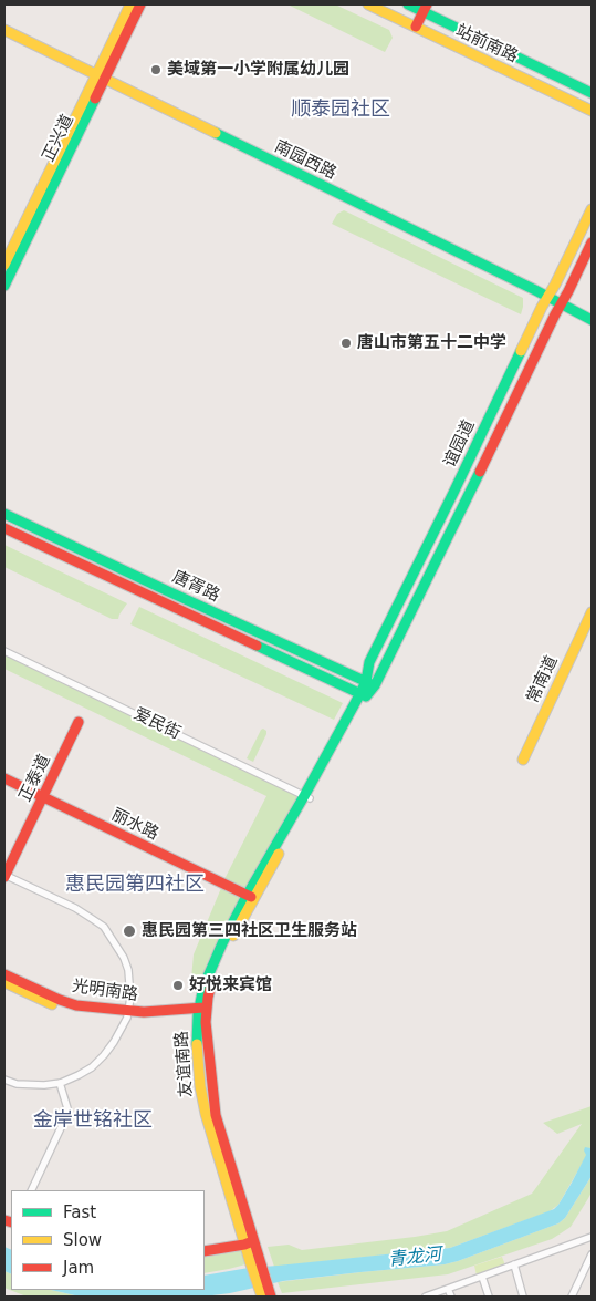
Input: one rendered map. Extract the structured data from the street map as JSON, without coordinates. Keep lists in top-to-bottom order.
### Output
{
  "streets": {
    "main road": [
      "站前南路",
      "正兴道",
      "南园西路",
      "谊园道",
      "唐胥路",
      "常南道",
      "正泰道",
      "丽水路",
      "光明南路",
      "友谊南路"
    ],
    "street": ["爱民街"]
  },
  "crossings": [
    ["正兴道", "南园西路"],
    ["南园西路", "谊园道"],
    ["谊园道", "唐胥路"],
    ["谊园道", "友谊南路"],
    ["唐胥路", "友谊南路"],
    ["爱民街", "友谊南路"],
    ["正泰道", "丽水路"],
    ["丽水路", "友谊南路"],
    ["光明南路", "友谊南路"]
  ],
  "districts": ["顺泰园社区", "惠民园第四社区", "金岸世铭社区"],
  "water": ["青龙河"],
  "places": [
    "美域第一小学附属幼儿园",
    "唐山市第五十二中学",
    "惠民园第三四社区卫生服务站",
    "好悦来宾馆"
  ],
  "legend": ["Fast", "Slow", "Jam"]
}
